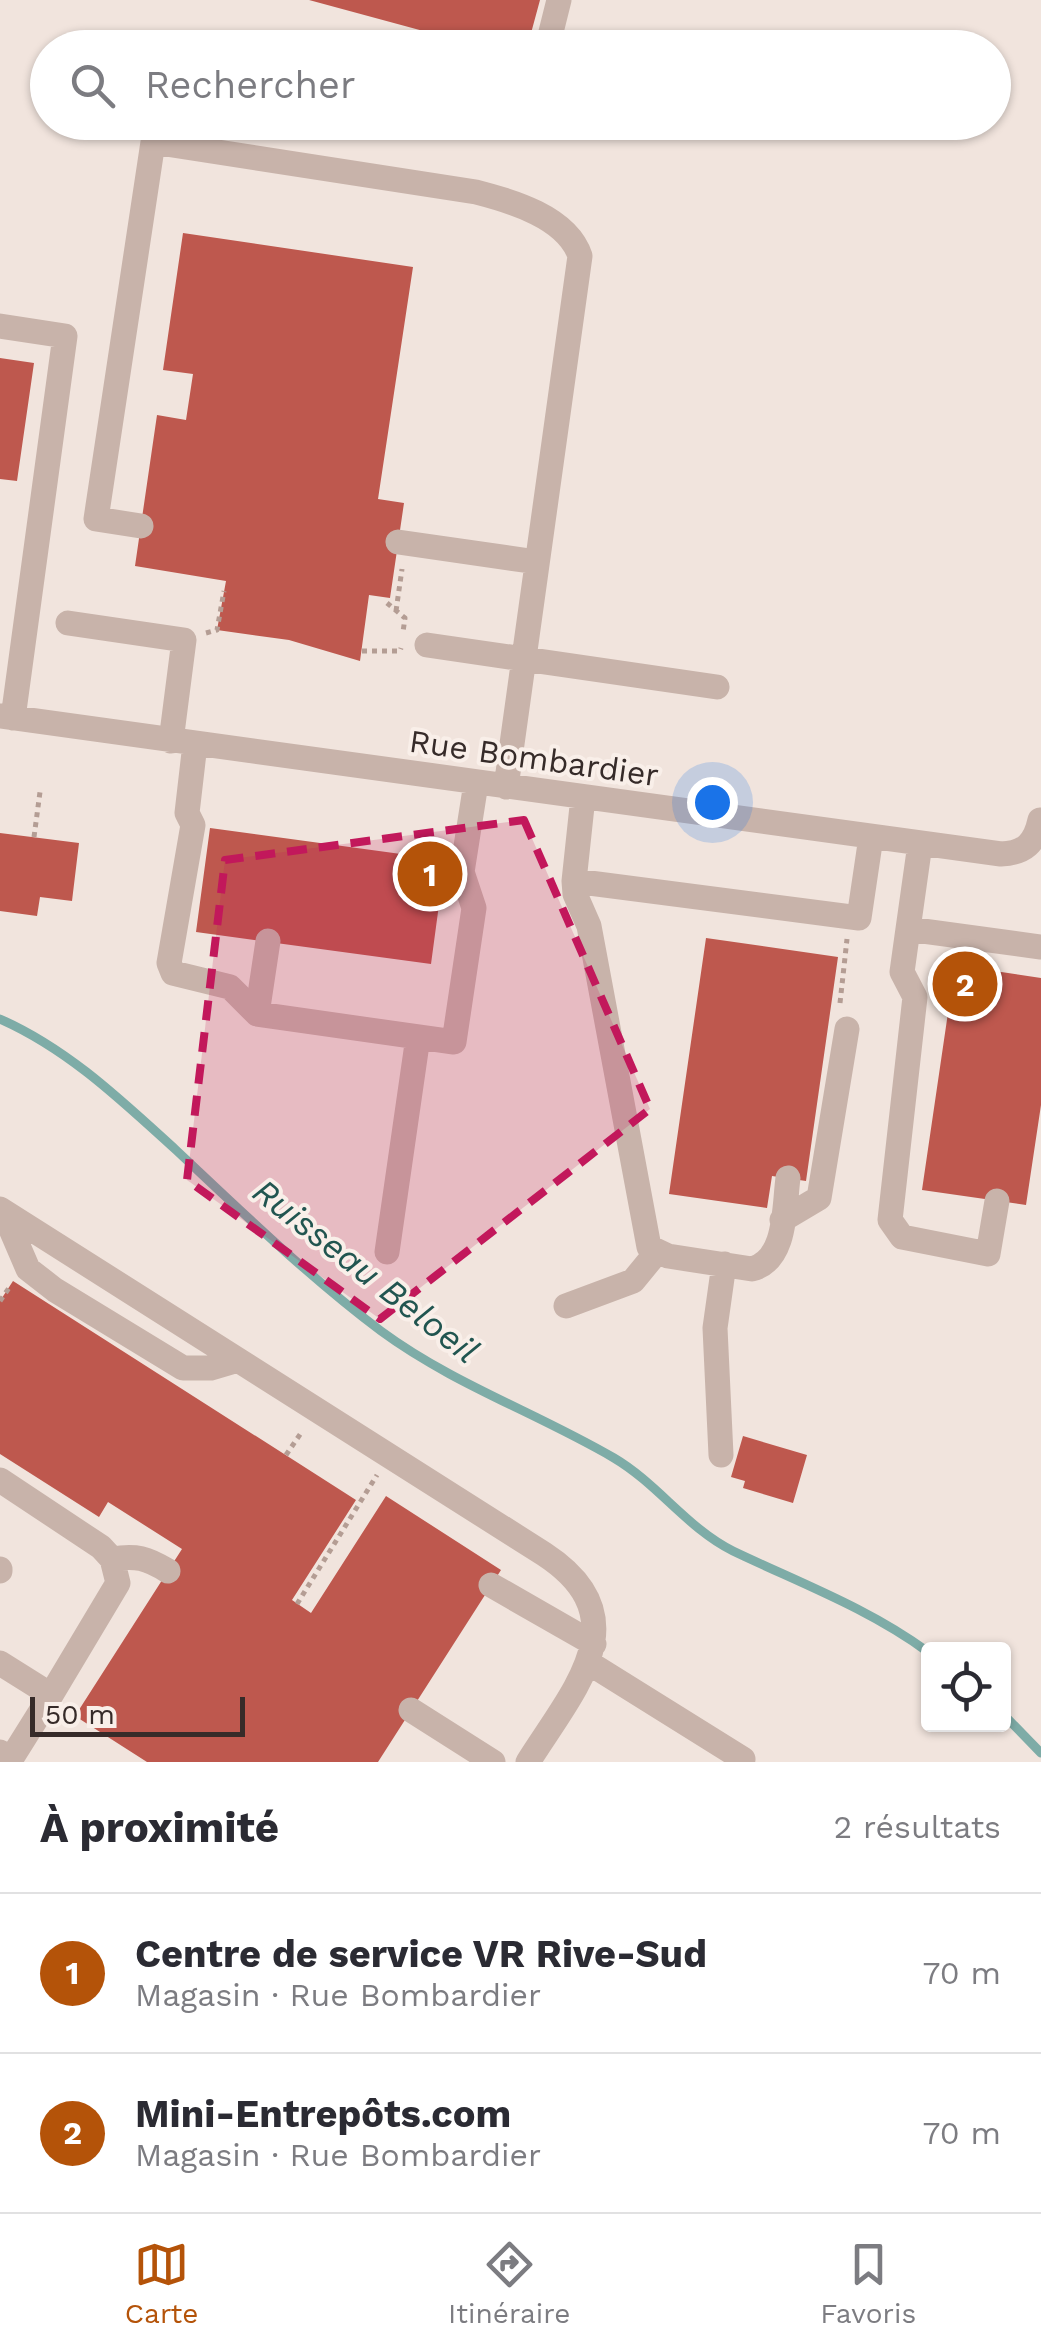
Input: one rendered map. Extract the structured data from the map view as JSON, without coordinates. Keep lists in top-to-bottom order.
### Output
{
  "streets": {
    "street": ["Rue Bombardier"]
  },
  "water": ["Ruisseau Beloeil"],
  "scale_bar": "50 m",
  "page": {
    "search": "Rechercher",
    "pins": ["1", "2"],
    "scale": "50 m",
    "heading": ["À proximité", "2 résultats"],
    "list": [
      {
        "mark": "1",
        "name": "Centre de service VR Rive-Sud",
        "note": "Magasin · Rue Bombardier",
        "value": "70 m"
      },
      {
        "mark": "2",
        "name": "Mini-Entrepôts.com",
        "note": "Magasin · Rue Bombardier",
        "value": "70 m"
      }
    ],
    "nav": ["Carte", "Itinéraire", "Favoris"]
  }
}
